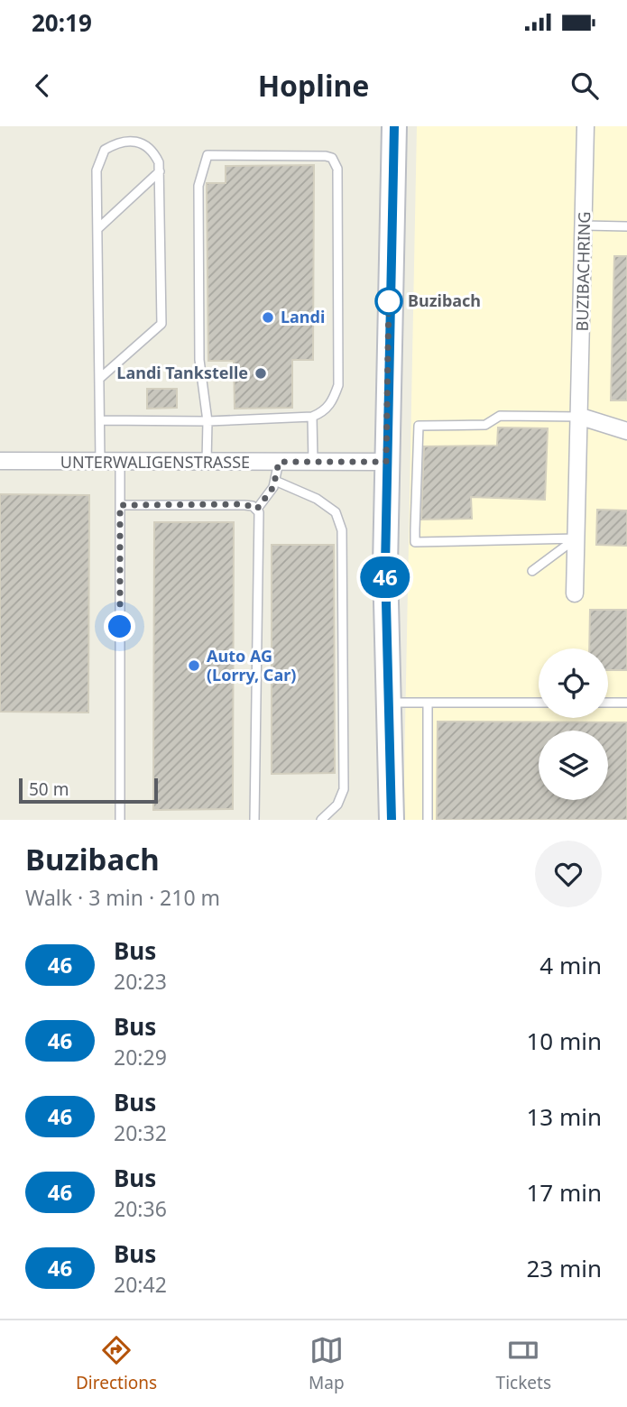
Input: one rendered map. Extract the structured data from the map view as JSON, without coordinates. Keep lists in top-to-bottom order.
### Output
{
  "streets": {
    "street": ["BUZIBACHRING", "UNTERWALIGENSTRASSE"]
  },
  "places": [
    "Buzibach",
    "Landi",
    "Landi Tankstelle",
    "Auto AG (Lorry, Car)"
  ],
  "lines": ["bus line 46"],
  "scale_bar": "50 m",
  "page": {
    "status": "20:19",
    "header": "Hopline",
    "on_map": "46",
    "scale": "50 m",
    "heading": ["Buzibach", "Walk · 3 min · 210 m"],
    "list": [
      {
        "mark": "46",
        "name": "Bus",
        "note": "20:23",
        "value": "4 min"
      },
      {
        "mark": "46",
        "name": "Bus",
        "note": "20:29",
        "value": "10 min"
      },
      {
        "mark": "46",
        "name": "Bus",
        "note": "20:32",
        "value": "13 min"
      },
      {
        "mark": "46",
        "name": "Bus",
        "note": "20:36",
        "value": "17 min"
      },
      {
        "mark": "46",
        "name": "Bus",
        "note": "20:42",
        "value": "23 min"
      }
    ],
    "tabs": ["Directions", "Map", "Tickets"]
  }
}
